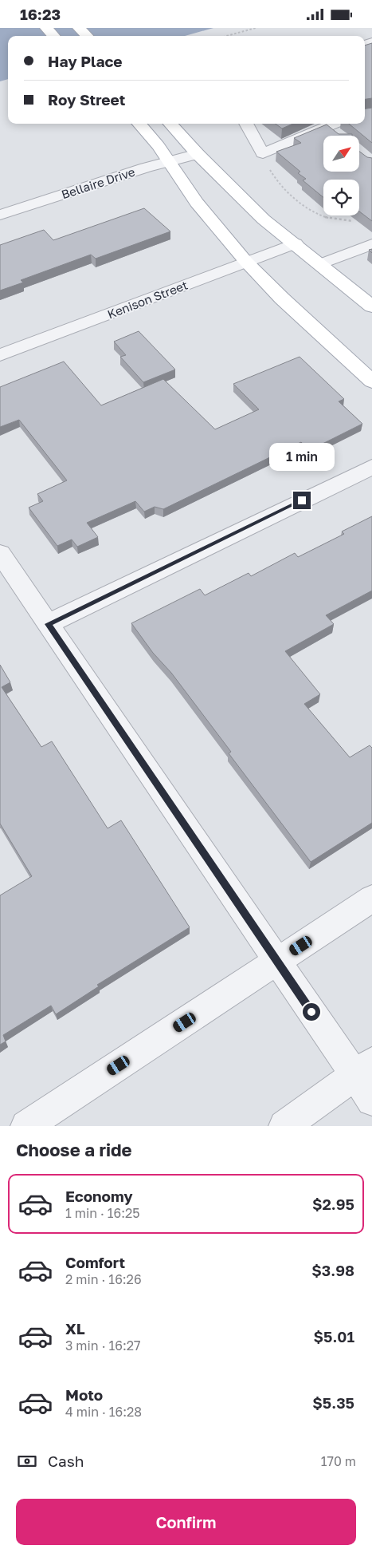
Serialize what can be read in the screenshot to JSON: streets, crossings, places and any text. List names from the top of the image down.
{
  "streets": {
    "street": ["Bellaire Drive", "Kenison Street"]
  },
  "north": "top right",
  "page": {
    "status": "16:23",
    "banner": ["Hay Place", "Roy Street"],
    "bubble": "1 min",
    "heading": "Choose a ride",
    "list": [
      {
        "name": "Economy",
        "note": "1 min · 16:25",
        "value": "$2.95"
      },
      {
        "name": "Comfort",
        "note": "2 min · 16:26",
        "value": "$3.98"
      },
      {
        "name": "XL",
        "note": "3 min · 16:27",
        "value": "$5.01"
      },
      {
        "name": "Moto",
        "note": "4 min · 16:28",
        "value": "$5.35"
      }
    ],
    "pay": ["Cash", "170 m"],
    "buttons": "Confirm"
  }
}
